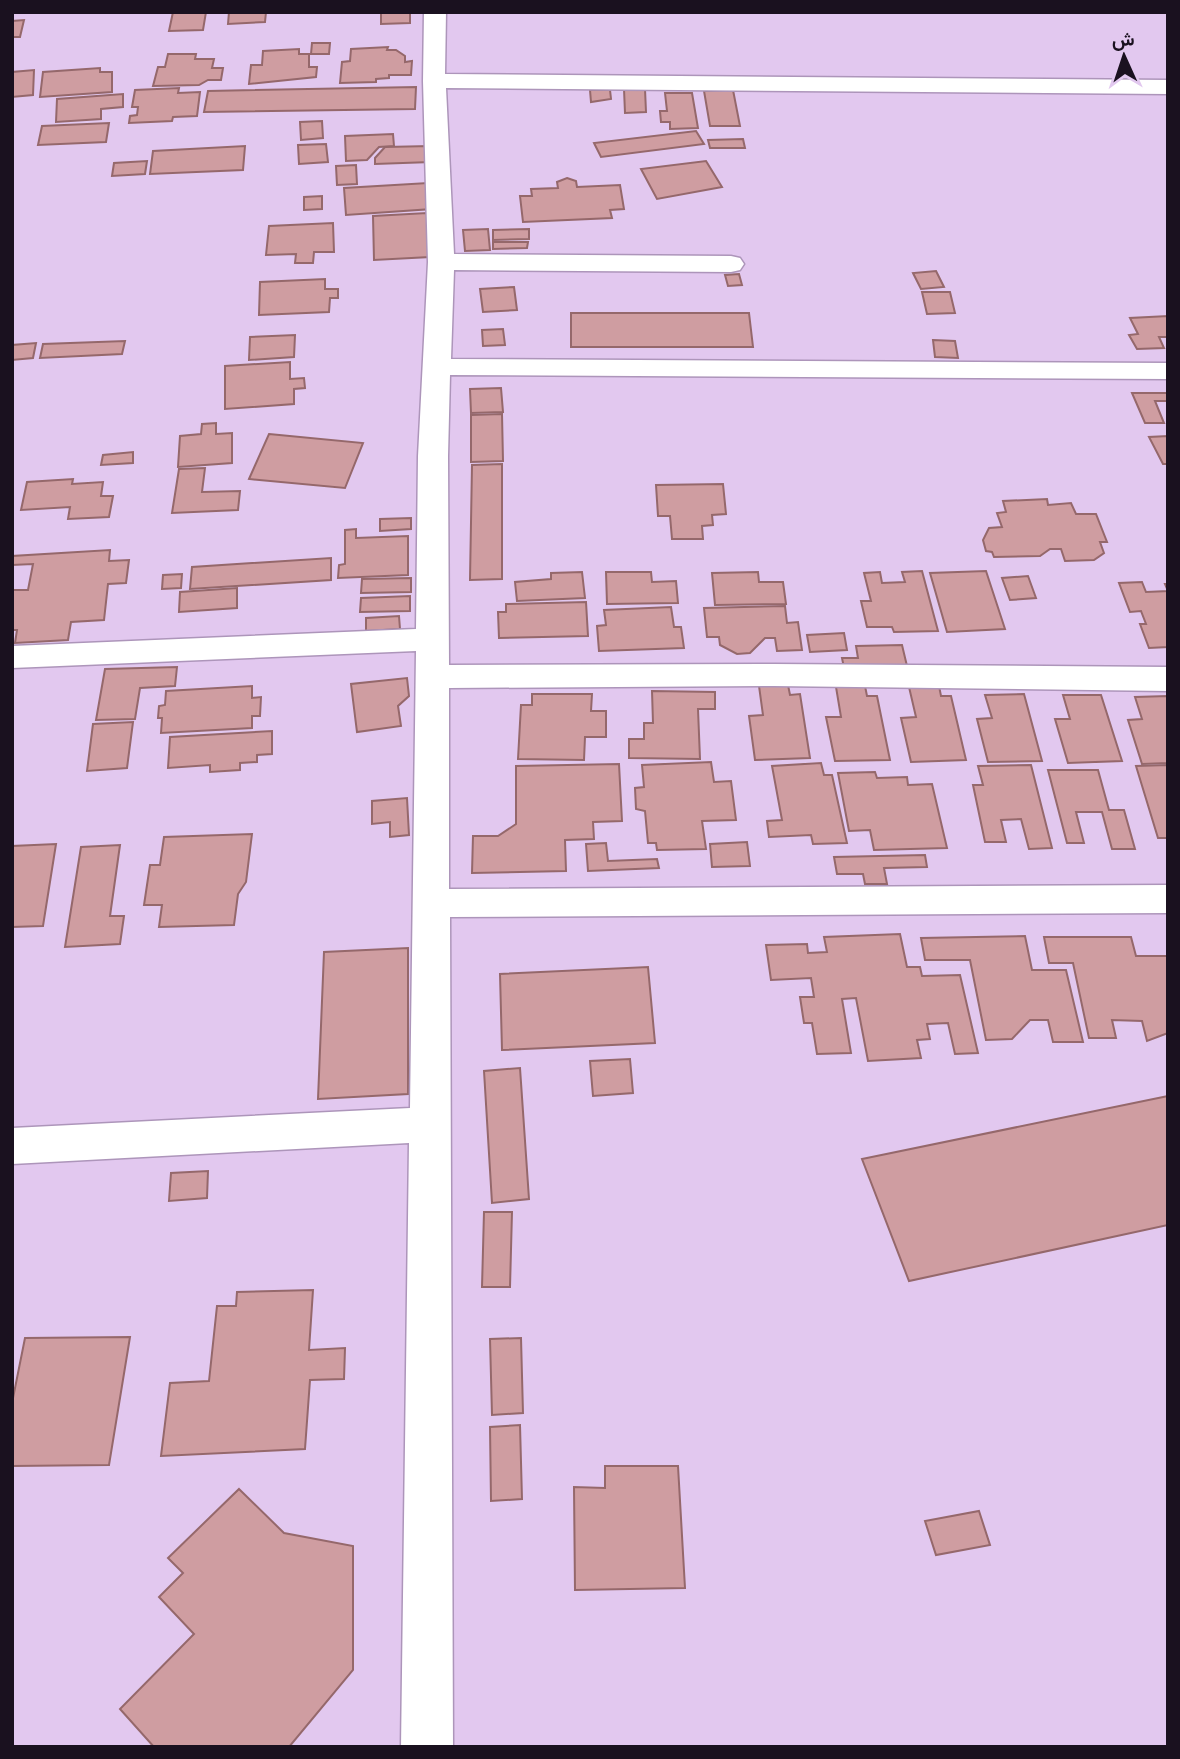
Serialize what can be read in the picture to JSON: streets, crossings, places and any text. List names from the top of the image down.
{
  "north": "top"
}
